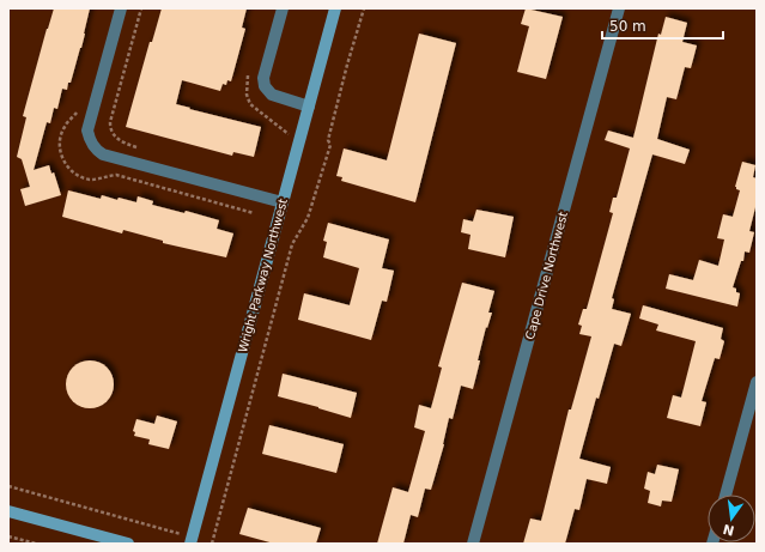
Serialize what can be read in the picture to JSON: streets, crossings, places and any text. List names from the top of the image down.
{
  "streets": {
    "street": ["Wright Parkway Northwest", "Cape Drive Northwest"]
  },
  "scale_bar": "50 m",
  "north": "bottom"
}
